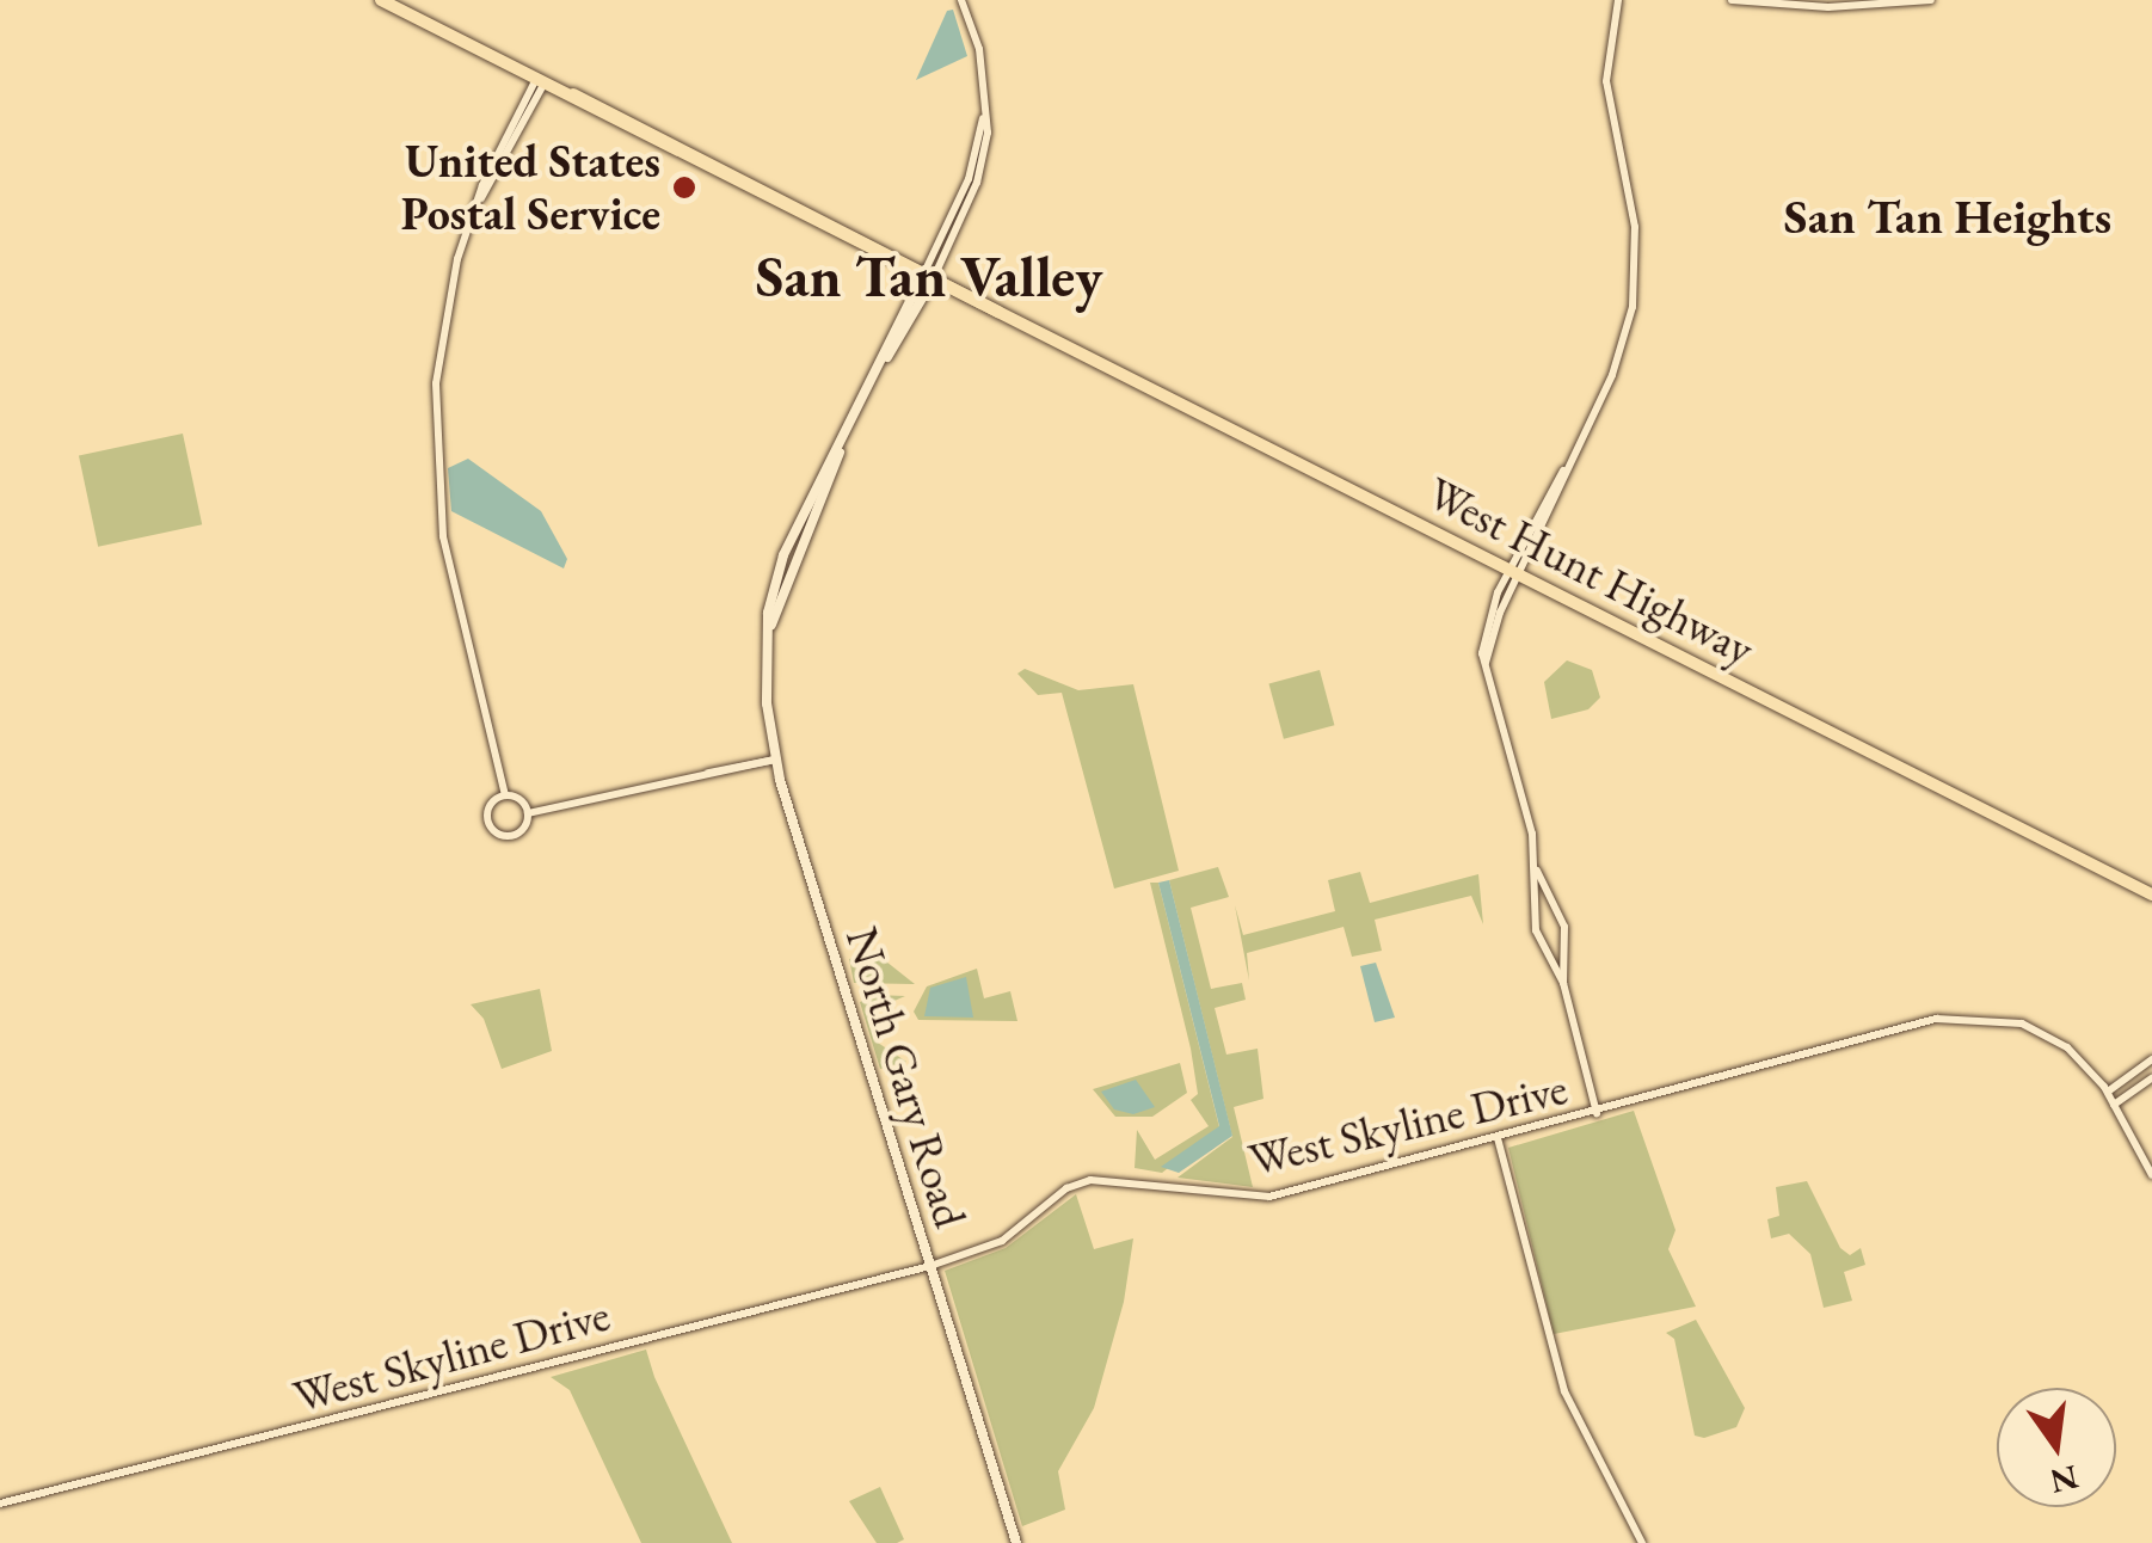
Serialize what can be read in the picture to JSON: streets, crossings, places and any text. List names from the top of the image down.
{
  "streets": {
    "main road": ["West Hunt Highway", "North Gary Road"],
    "street": ["West Skyline Drive"]
  },
  "crossings": [
    ["West Hunt Highway", "North Gary Road"],
    ["North Gary Road", "West Skyline Drive"]
  ],
  "districts": ["San Tan Heights", "San Tan Valley"],
  "places": ["United States Postal Service"],
  "north": "bottom"
}
